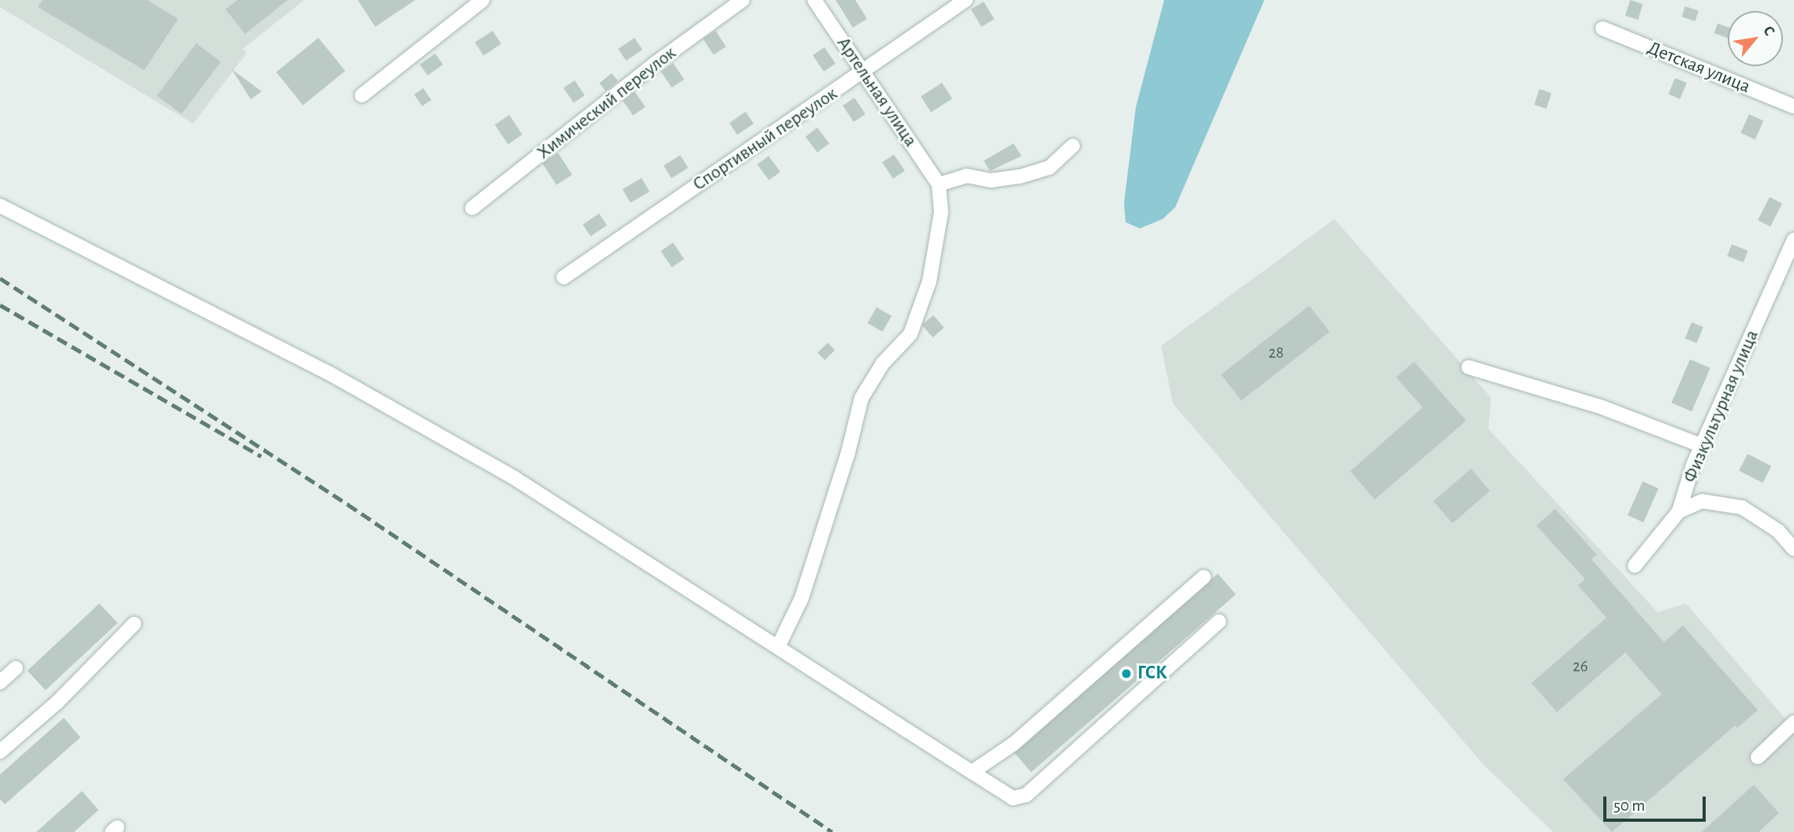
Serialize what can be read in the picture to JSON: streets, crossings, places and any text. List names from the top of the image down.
{
  "streets": {
    "street": [
      "Детская улица",
      "Артельная улица",
      "Химический переулок",
      "Спортивный переулок",
      "Физкультурная улица"
    ]
  },
  "crossings": [
    ["Артельная улица", "Спортивный переулок"]
  ],
  "places": ["ГСК"],
  "house_numbers": ["28", "26"],
  "scale_bar": "50 m",
  "north": "top right"
}
